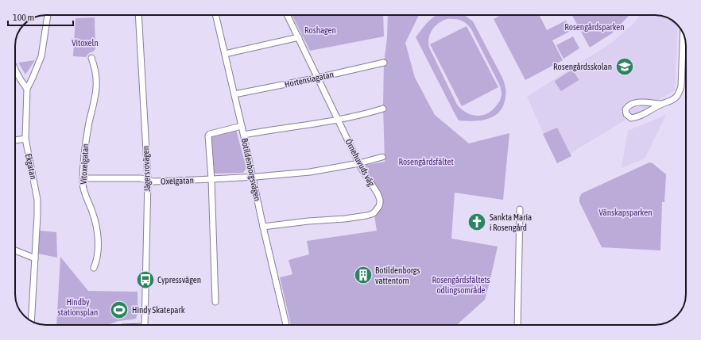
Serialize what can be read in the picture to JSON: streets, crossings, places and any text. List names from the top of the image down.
{
  "streets": {
    "street": [
      "Hortensiagatan",
      "Örnehuvuds väg",
      "Vitoxelgatan",
      "Ekgatan",
      "Jägersrovägen",
      "Botildenborgsvägen",
      "Oxelgatan"
    ]
  },
  "crossings": [
    ["Hortensiagatan", "Örnehuvuds väg"],
    ["Hortensiagatan", "Botildenborgsvägen"],
    ["Örnehuvuds väg", "Botildenborgsvägen"],
    ["Örnehuvuds väg", "Oxelgatan"],
    ["Vitoxelgatan", "Oxelgatan"],
    ["Jägersrovägen", "Oxelgatan"],
    ["Botildenborgsvägen", "Oxelgatan"]
  ],
  "parks": [
    "Rosengårdsparken",
    "Roshagen",
    "Vitoxeln",
    "Rosengårdsfältet",
    "Vänskapsparken",
    "Rosengårdsfältets odlingsområde",
    "Hindby stationsplan"
  ],
  "places": {
    "school or university": ["Rosengårdsskolan"],
    "church": ["Sankta Maria i Rosengård"],
    "building": ["Botildenborgs vattentorn"],
    "bus stop": ["Cypressvägen"],
    "sports": ["Hindy Skatepark"]
  },
  "scale_bar": "100 m"
}
